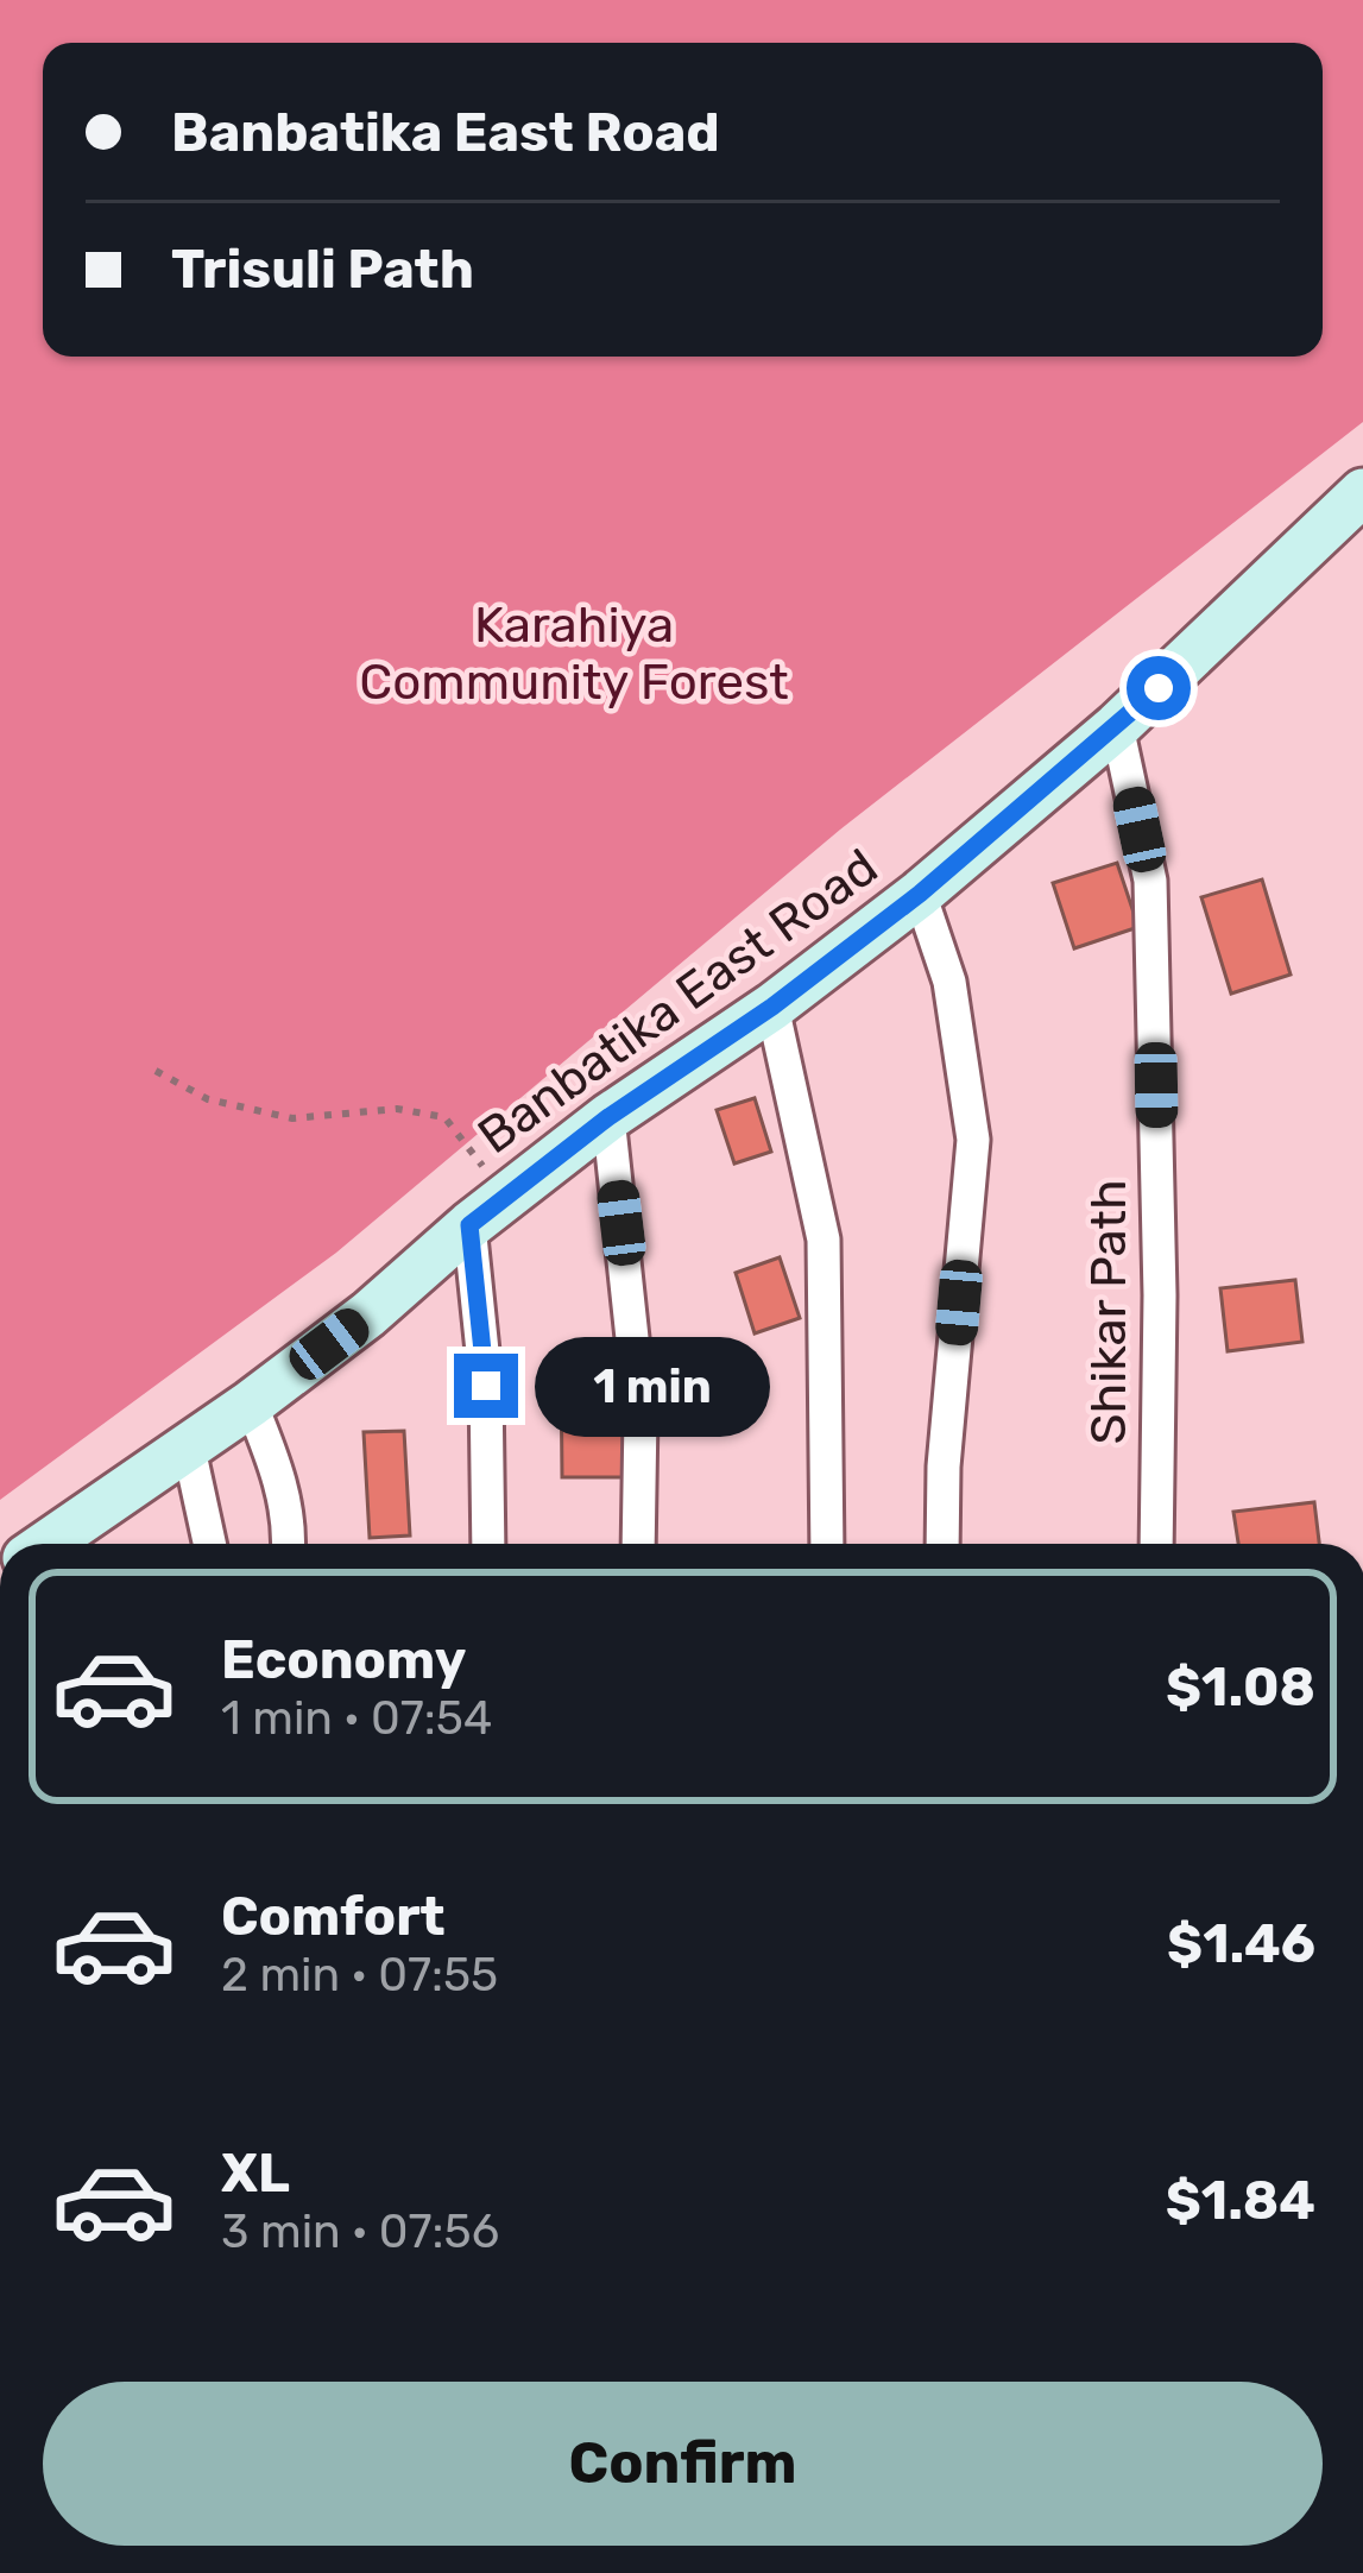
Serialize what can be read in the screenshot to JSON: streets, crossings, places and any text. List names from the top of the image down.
{
  "streets": {
    "street": ["Banbatika East Road", "Shikar Path"]
  },
  "crossings": [
    ["Banbatika East Road", "Shikar Path"]
  ],
  "parks": ["Karahiya Community Forest"],
  "page": {
    "banner": ["Banbatika East Road", "Trisuli Path"],
    "bubble": "1 min",
    "list": [
      {
        "name": "Economy",
        "note": "1 min · 07:54",
        "value": "$1.08"
      },
      {
        "name": "Comfort",
        "note": "2 min · 07:55",
        "value": "$1.46"
      },
      {
        "name": "XL",
        "note": "3 min · 07:56",
        "value": "$1.84"
      }
    ],
    "buttons": "Confirm"
  }
}
